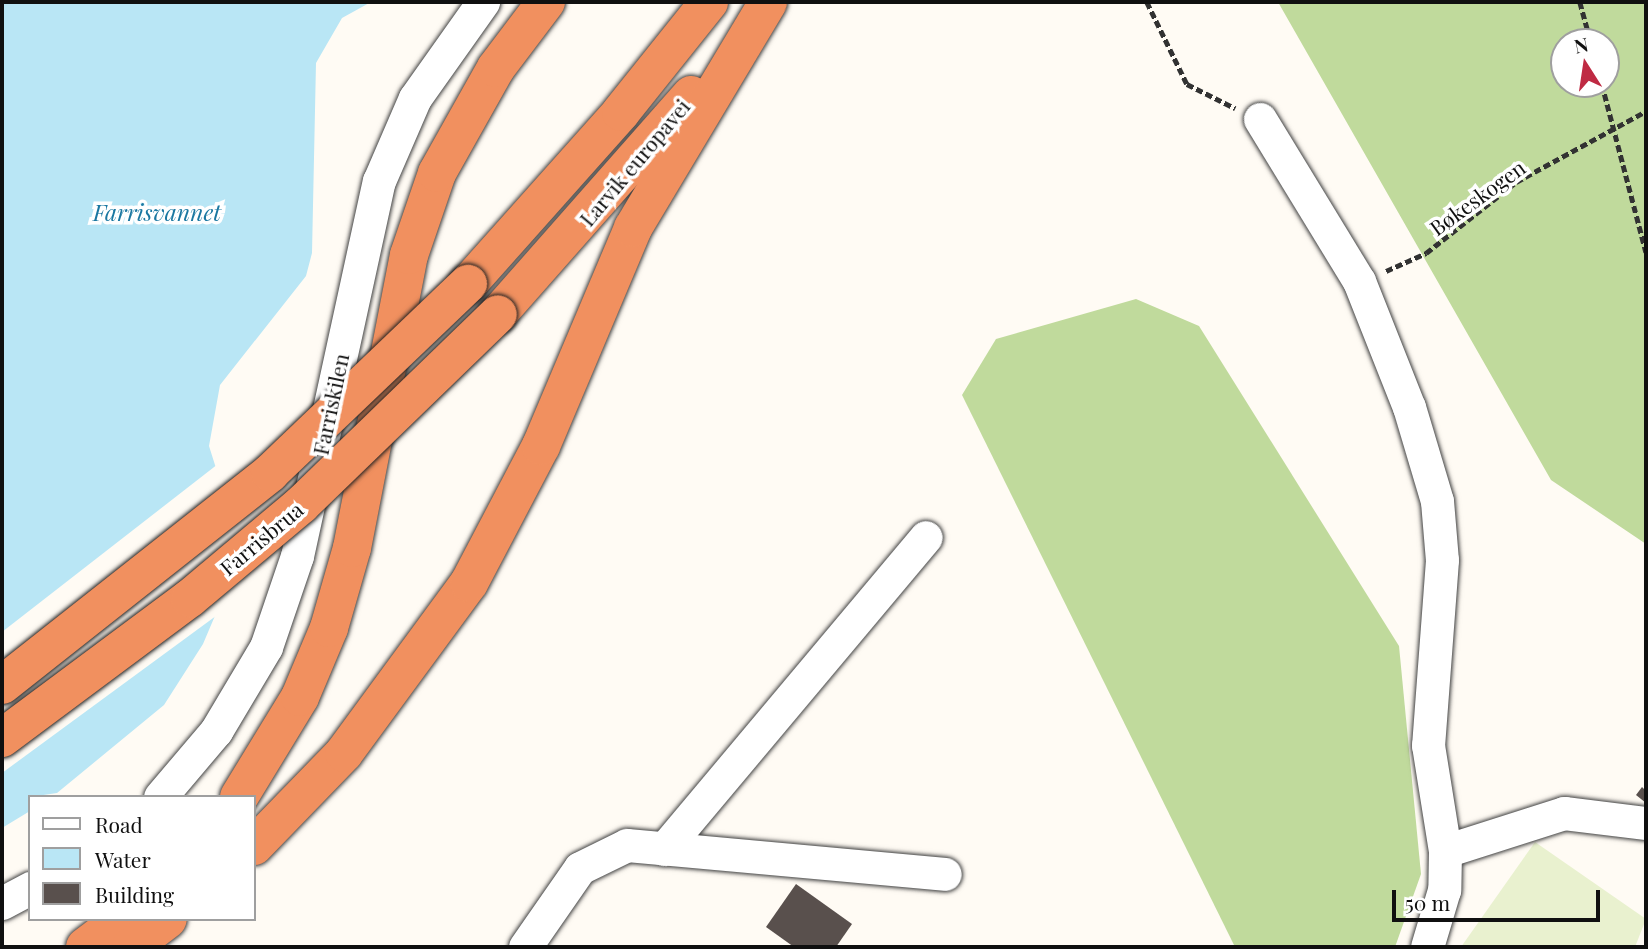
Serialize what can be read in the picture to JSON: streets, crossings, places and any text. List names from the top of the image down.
{
  "streets": {
    "highway": ["Larvik europavei", "Farrisbrua"],
    "street": ["Farriskilen"],
    "path": ["Bøkeskogen"]
  },
  "crossings": [
    ["Larvik europavei", "Farrisbrua"]
  ],
  "water": ["Farrisvannet"],
  "legend": ["Road", "Water", "Building"],
  "scale_bar": "50 m",
  "north": "top"
}
